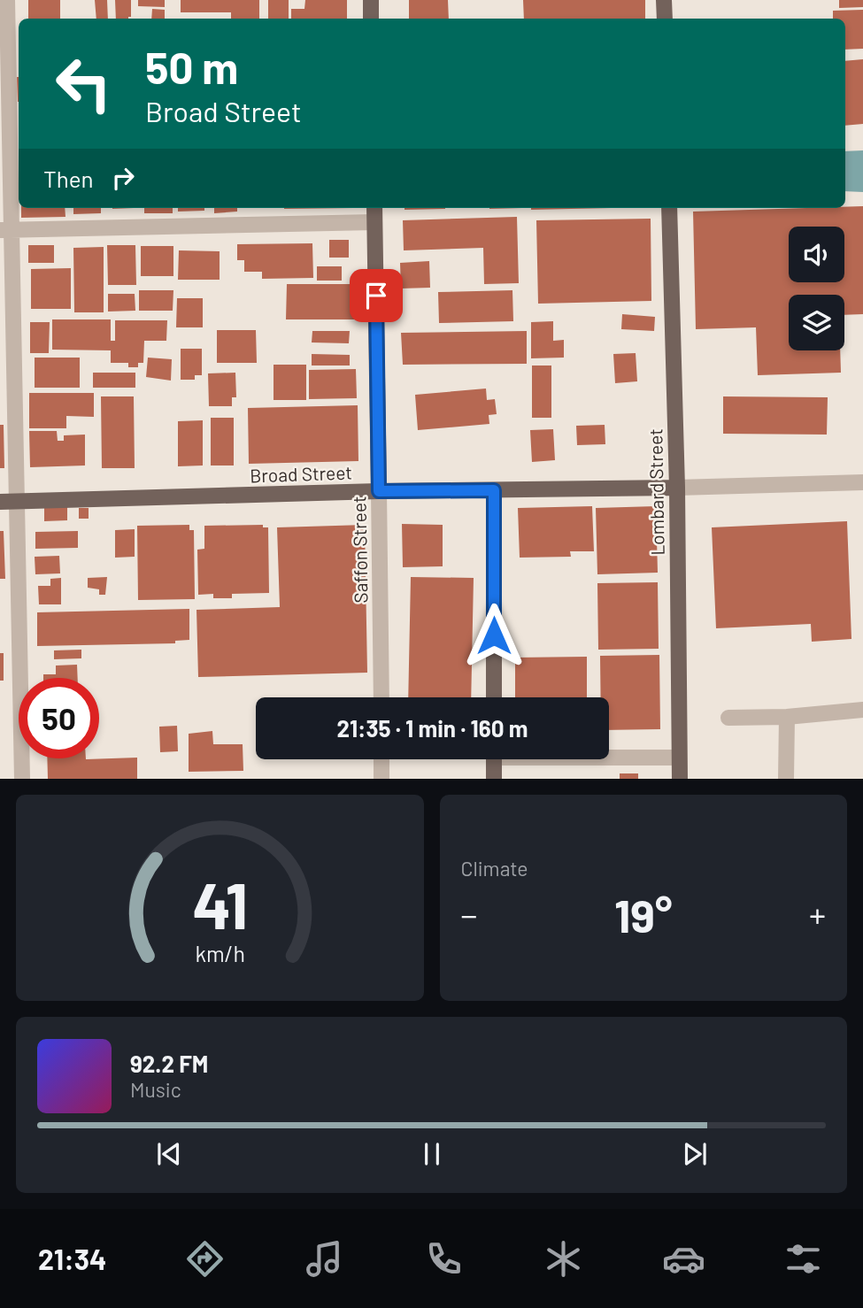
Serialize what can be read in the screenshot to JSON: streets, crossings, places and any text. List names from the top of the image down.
{
  "streets": {
    "main road": ["Broad Street", "Lombard Street", "Saffon Street"]
  },
  "crossings": [
    ["Broad Street", "Lombard Street"],
    ["Broad Street", "Saffon Street"]
  ],
  "page": {
    "turn": ["50 m", "Broad Street"],
    "then": "Then",
    "limit": "50",
    "trip": "21:35 · 1 min · 160 m",
    "tile": "Climate",
    "heat": ["−", "19°", "+"],
    "song": ["92.2 FM", "Music"],
    "tabs": "21:34",
    "gauge": ["41", "km/h"]
  }
}
